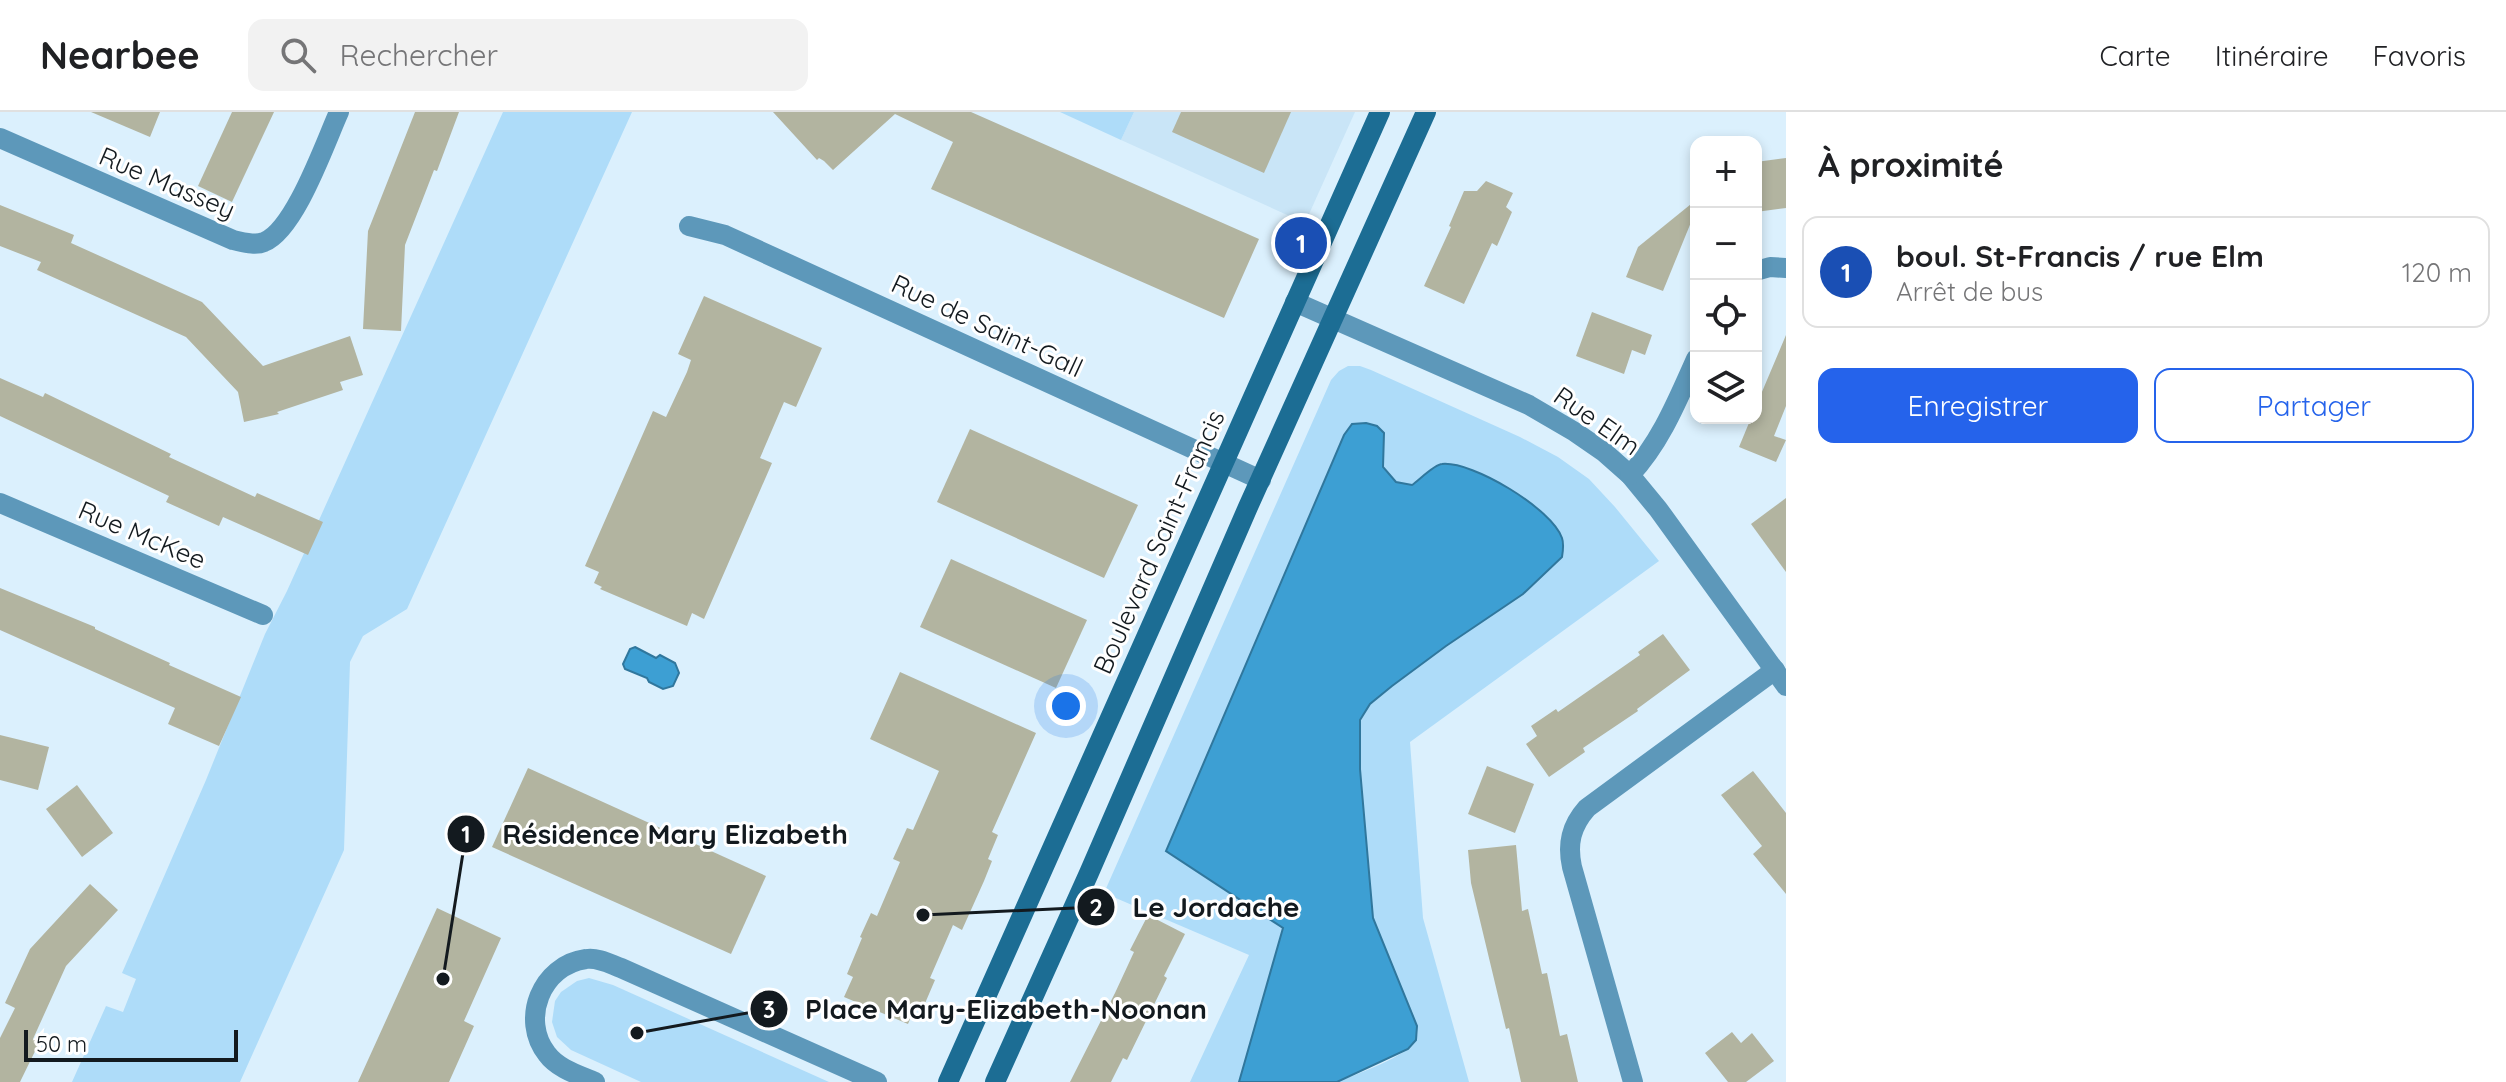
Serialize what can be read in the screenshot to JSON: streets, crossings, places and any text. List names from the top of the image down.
{
  "streets": {
    "street": [
      "Rue Massey",
      "Rue de Saint-Gall",
      "Rue Elm",
      "Rue McKee",
      "Boulevard Saint-Francis"
    ]
  },
  "crossings": [
    ["Rue de Saint-Gall", "Boulevard Saint-Francis"],
    ["Rue Elm", "Boulevard Saint-Francis"]
  ],
  "places": ["Le Jordache", "Résidence Mary Elizabeth", "Place Mary-Elizabeth-Noonan"],
  "scale_bar": "50 m",
  "page": {
    "header": "Nearbee",
    "search": "Rechercher",
    "nav": ["Carte", "Itinéraire", "Favoris"],
    "heading": "À proximité",
    "map_buttons": ["+", "−"],
    "pins": "1",
    "list": [
      {
        "mark": "1",
        "name": "boul. St-Francis / rue Elm",
        "note": "Arrêt de bus",
        "value": "120 m"
      }
    ],
    "buttons": ["Enregistrer", "Partager"],
    "scale": "50 m"
  }
}
